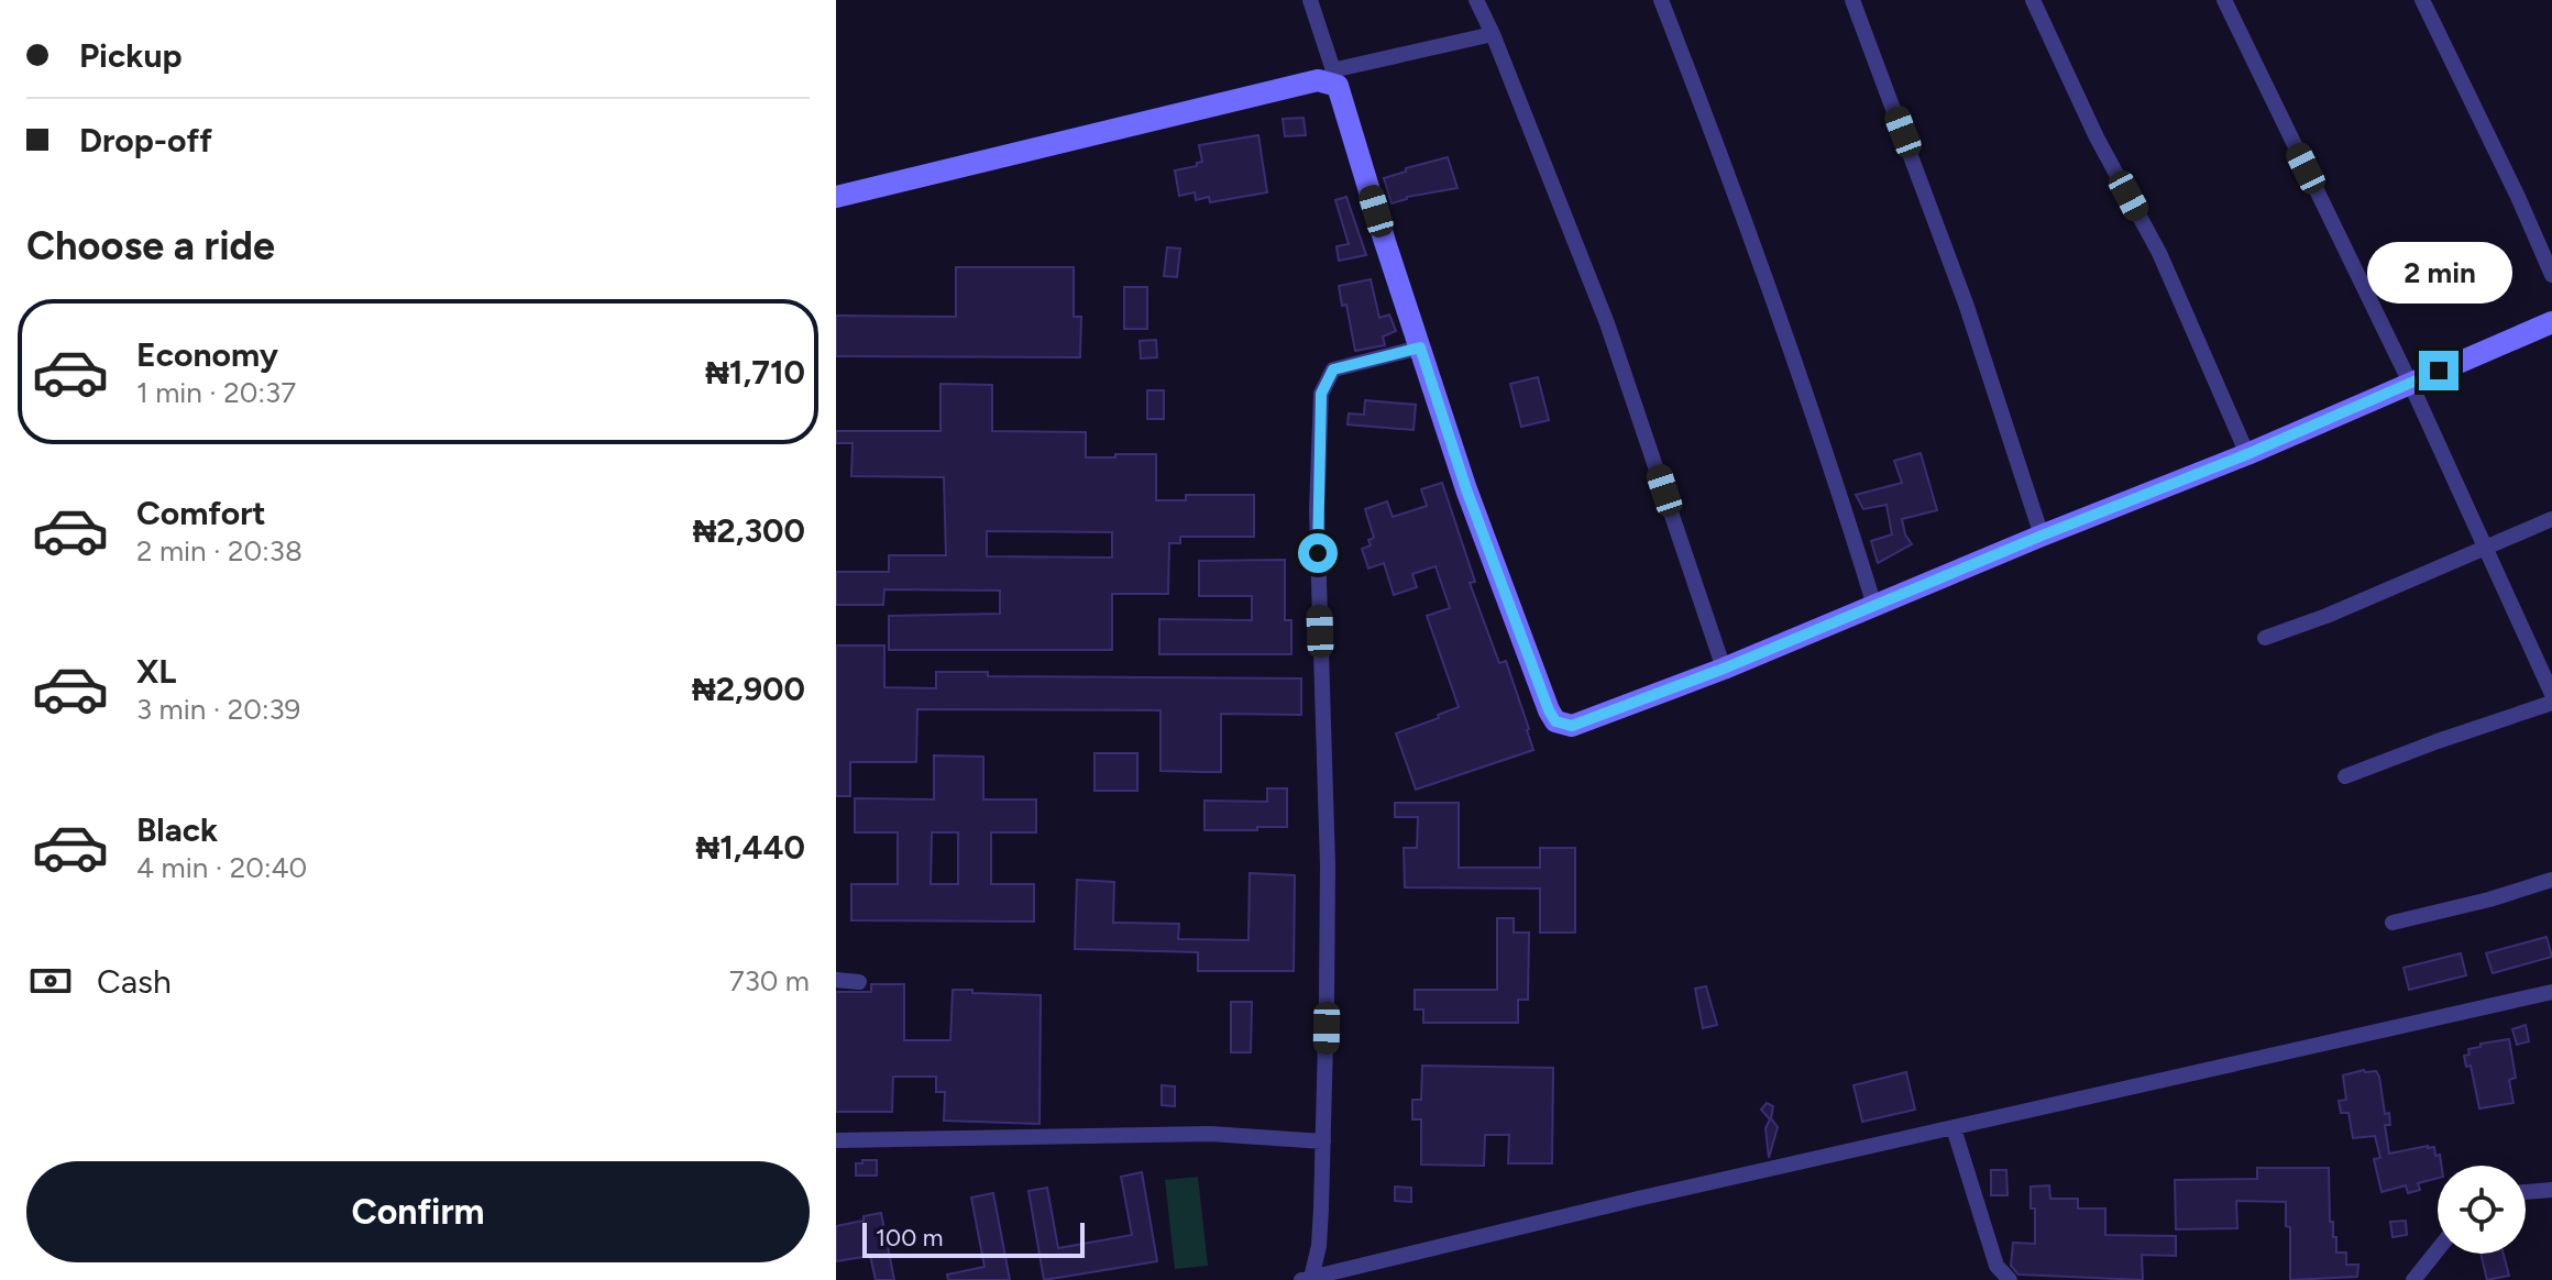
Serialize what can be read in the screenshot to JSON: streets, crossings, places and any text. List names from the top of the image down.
{
  "scale_bar": "100 m",
  "page": {
    "banner": ["Pickup", "Drop-off"],
    "heading": "Choose a ride",
    "bubble": "2 min",
    "list": [
      {
        "name": "Economy",
        "note": "1 min · 20:37",
        "value": "₦1,710"
      },
      {
        "name": "Comfort",
        "note": "2 min · 20:38",
        "value": "₦2,300"
      },
      {
        "name": "XL",
        "note": "3 min · 20:39",
        "value": "₦2,900"
      },
      {
        "name": "Black",
        "note": "4 min · 20:40",
        "value": "₦1,440"
      }
    ],
    "pay": ["Cash", "730 m"],
    "buttons": "Confirm",
    "scale": "100 m"
  }
}
